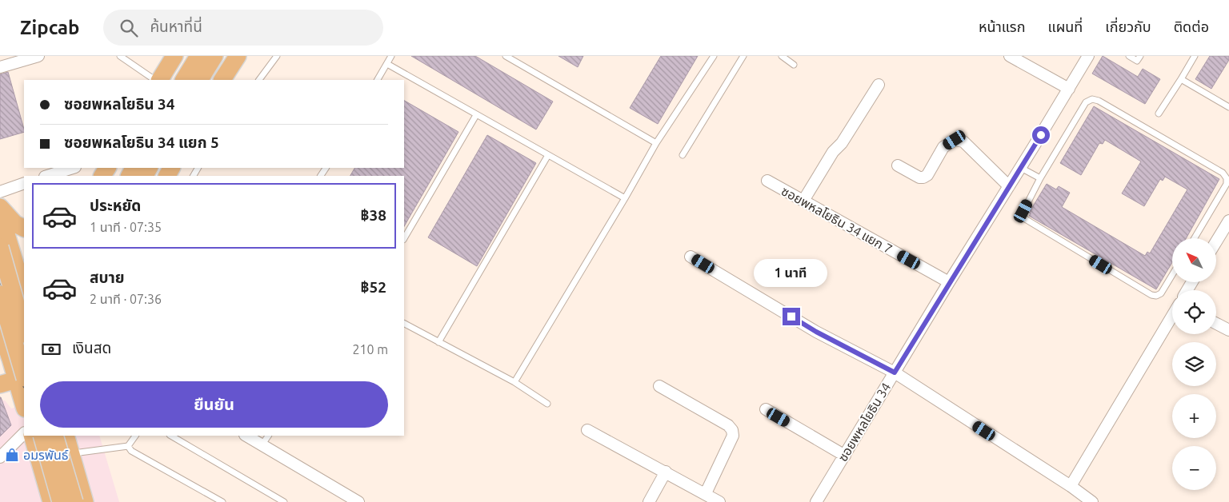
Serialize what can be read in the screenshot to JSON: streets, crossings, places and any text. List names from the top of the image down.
{
  "streets": {
    "street": ["ซอยพหลโยธิน 34 แยก 7", "ซอยพหลโยธิน 34"]
  },
  "crossings": [
    ["ซอยพหลโยธิน 34 แยก 7", "ซอยพหลโยธิน 34"]
  ],
  "places": {
    "shop": ["อมรพันธ์"]
  },
  "north": "top left",
  "page": {
    "header": "Zipcab",
    "search": "ค้นหาที่นี่",
    "nav": [
      "หน้าแรก",
      "แผนที่",
      "เกี่ยวกับ",
      "ติดต่อ"
    ],
    "banner": ["ซอยพหลโยธิน 34", "ซอยพหลโยธิน 34 แยก 5"],
    "list": [
      {
        "name": "ประหยัด",
        "note": "1 นาที · 07:35",
        "value": "฿38"
      },
      {
        "name": "สบาย",
        "note": "2 นาที · 07:36",
        "value": "฿52"
      }
    ],
    "map_buttons": ["+", "−"],
    "bubble": "1 นาที",
    "pay": ["เงินสด", "210 m"],
    "buttons": "ยืนยัน"
  }
}
